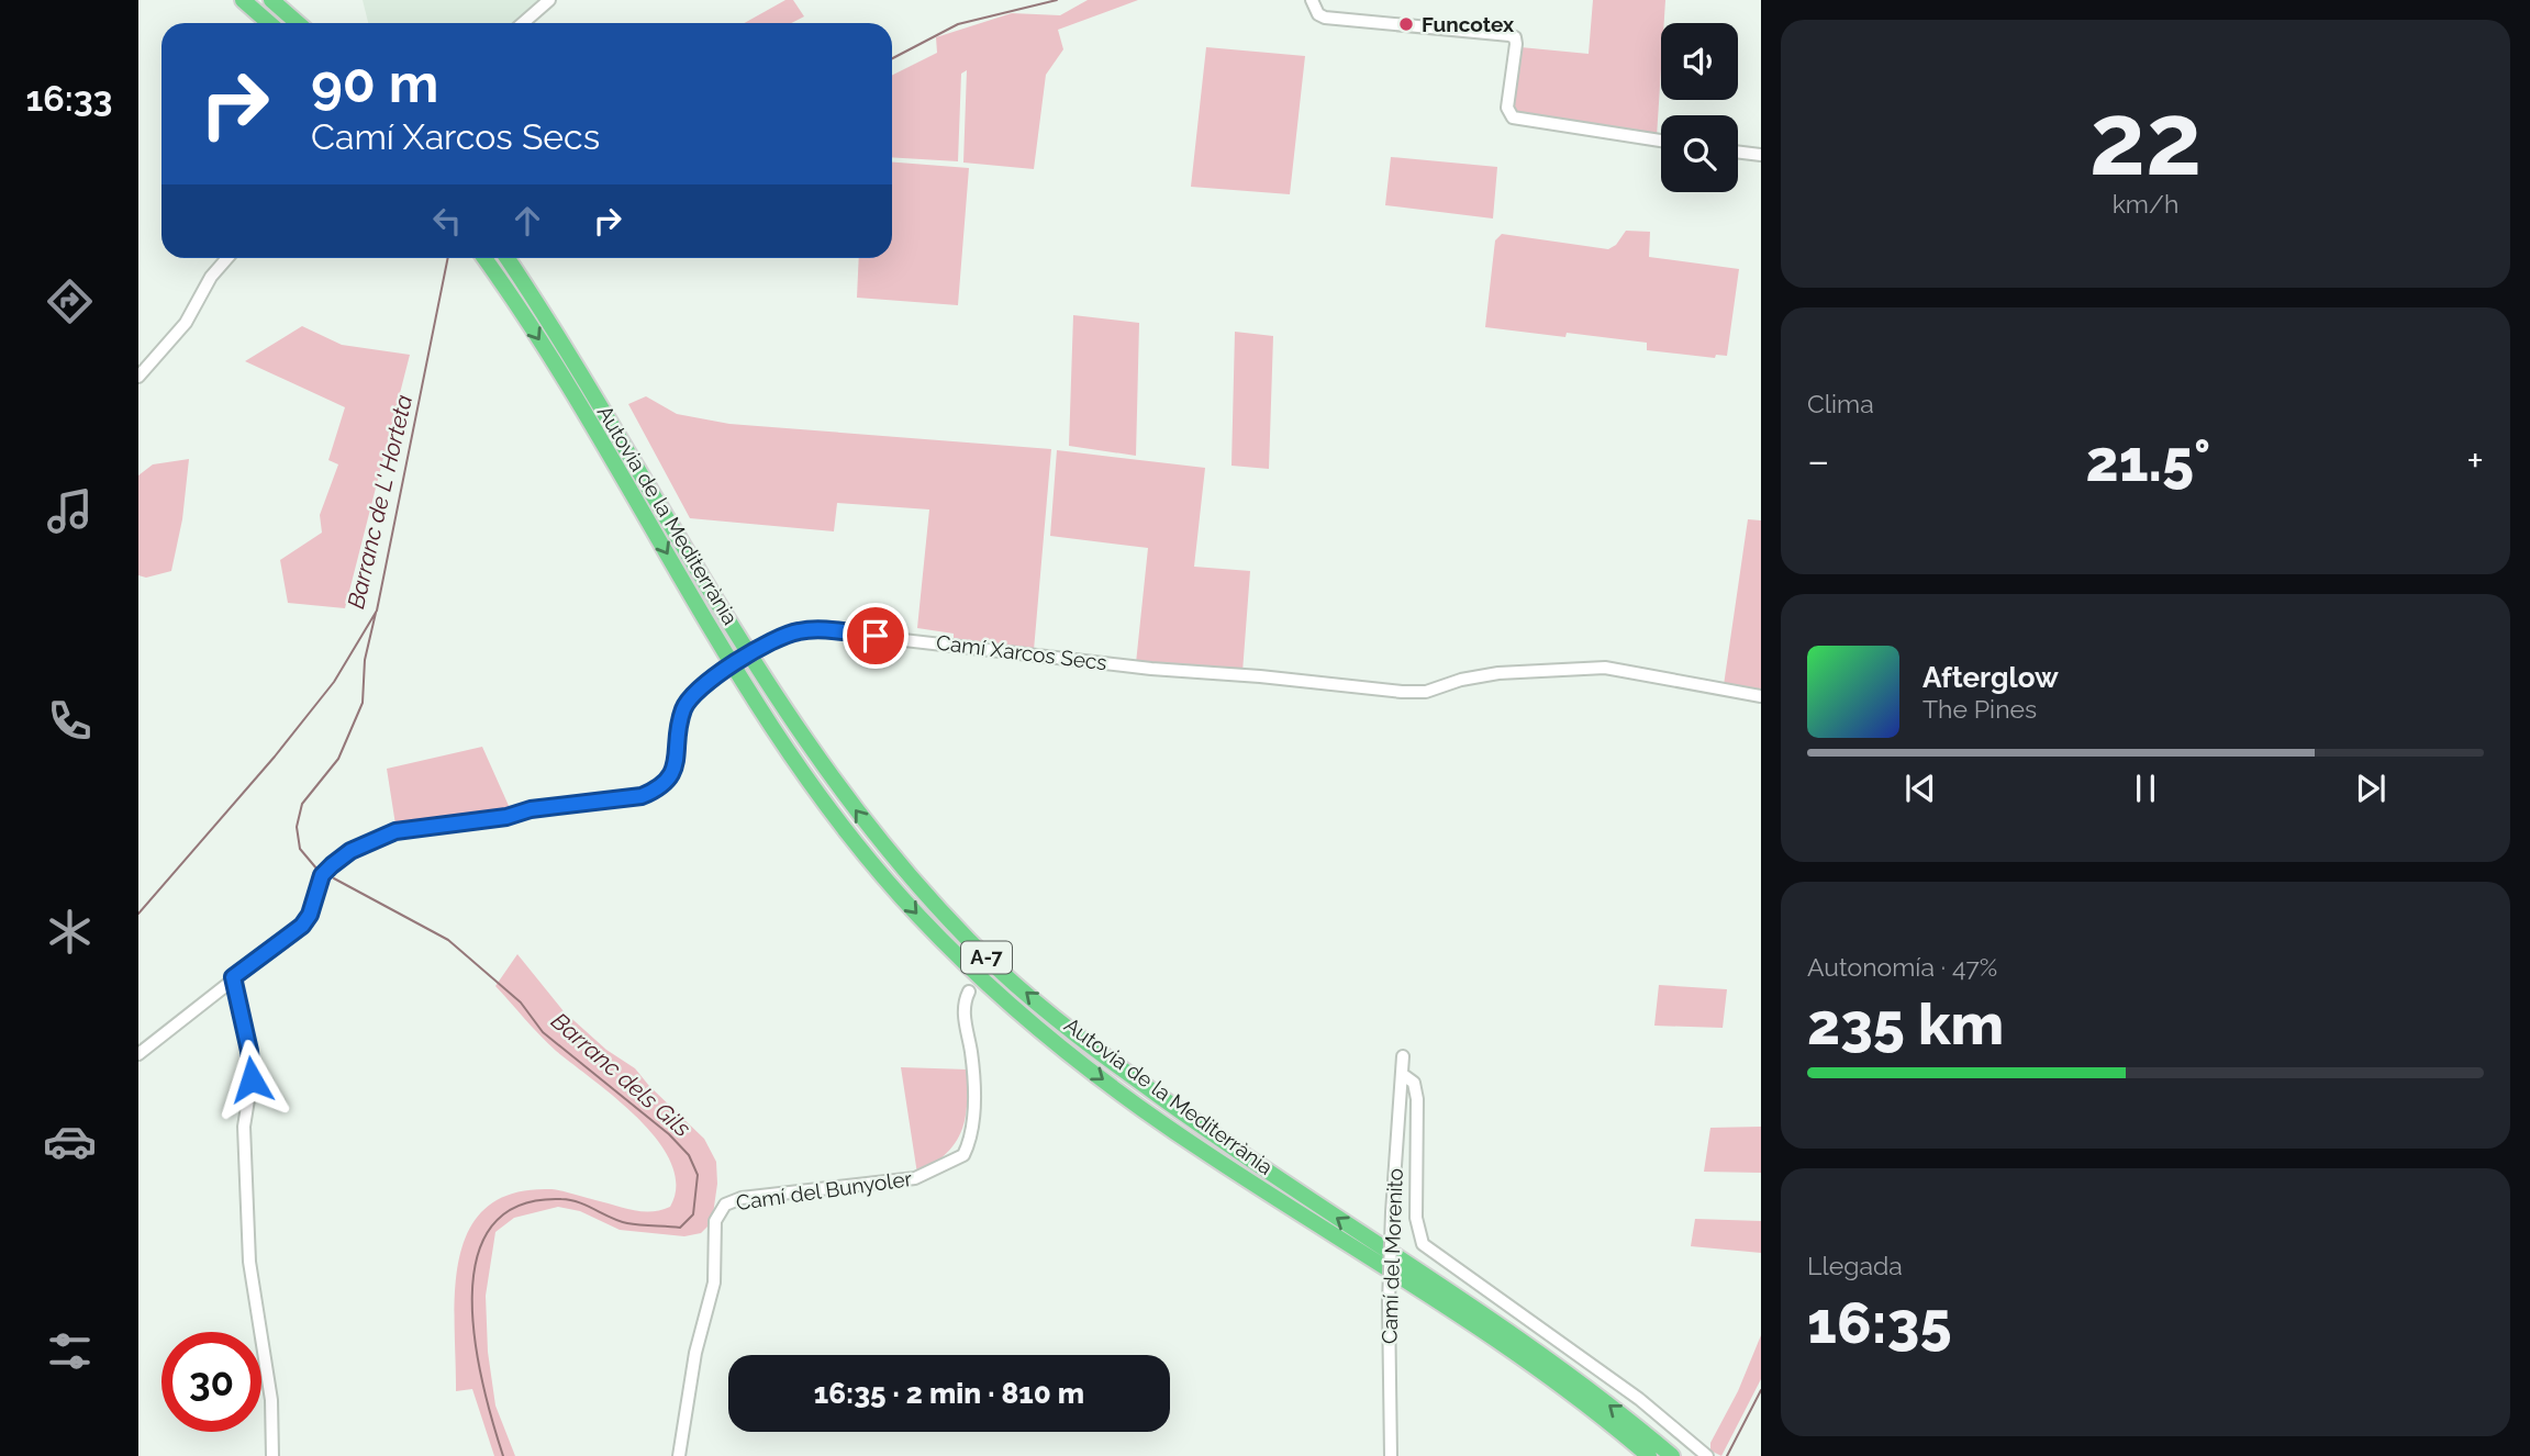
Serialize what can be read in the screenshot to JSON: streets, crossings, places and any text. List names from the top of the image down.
{
  "streets": {
    "highway": ["Autovia de la Mediterrània", "A-7"],
    "street": ["Camí Xarcos Secs", "Camí del Bunyoler", "Camí del Morenito"]
  },
  "water": ["Barranc de L' Horteta", "Barranc dels Gils"],
  "places": ["Funcotex"],
  "page": {
    "tabs": "16:33",
    "tile": [
      ["22", "km/h"],
      "Clima",
      ["Autonomía · 47%", "235 km"],
      ["Llegada", "16:35"]
    ],
    "turn": ["90 m", "Camí Xarcos Secs"],
    "heat": ["−", "21.5°", "+"],
    "song": ["Afterglow", "The Pines"],
    "limit": "30",
    "trip": "16:35 · 2 min · 810 m"
  }
}
